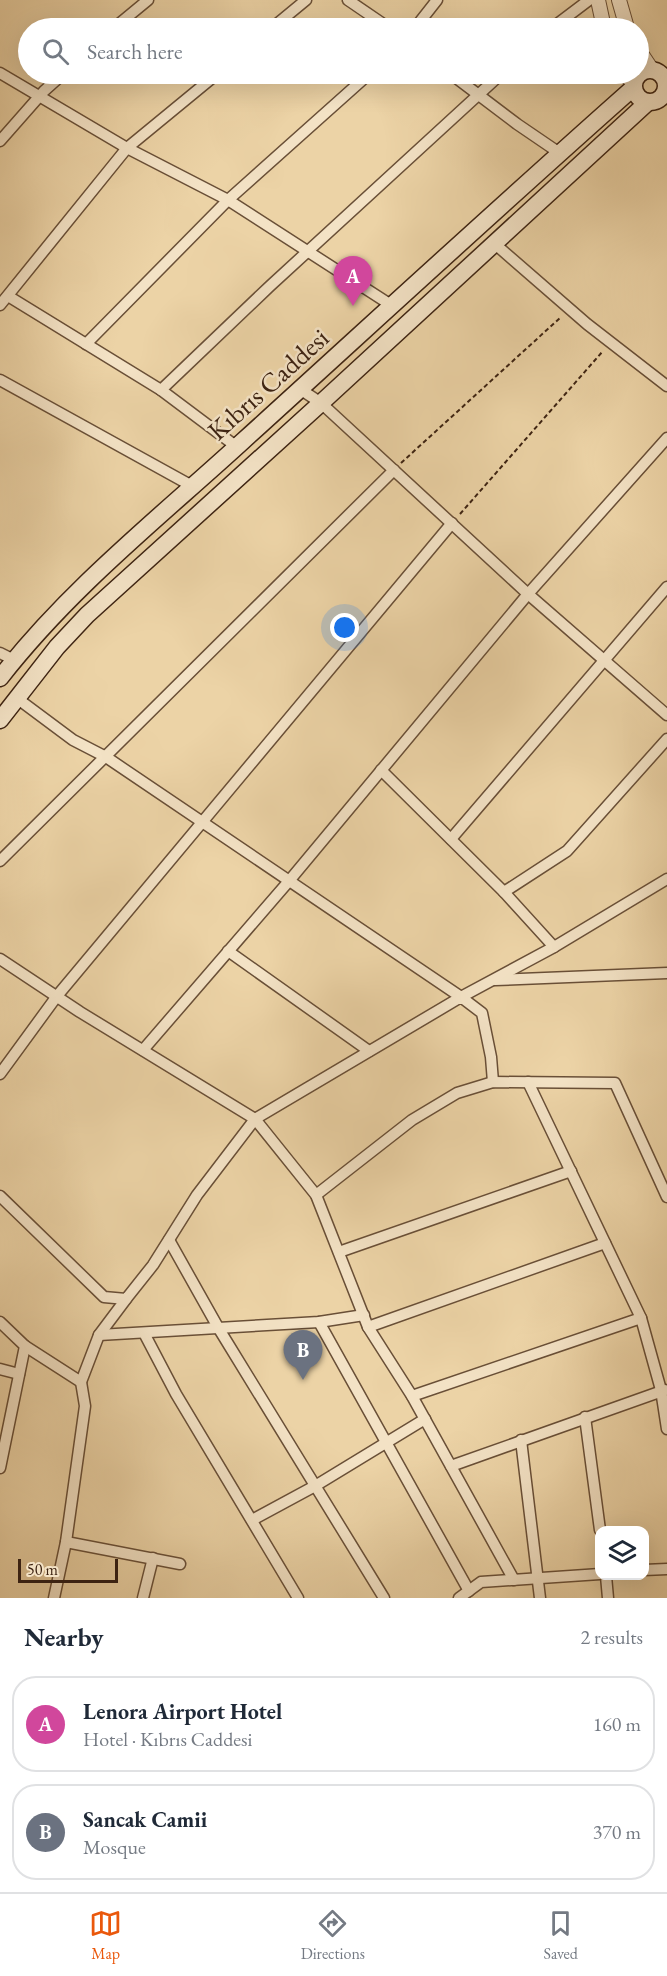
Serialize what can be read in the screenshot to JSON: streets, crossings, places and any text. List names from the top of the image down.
{
  "streets": {
    "main road": ["Kıbrıs Caddesi"]
  },
  "scale_bar": "50 m",
  "page": {
    "search": "Search here",
    "pins": ["A", "B"],
    "scale": "50 m",
    "heading": ["Nearby", "2 results"],
    "list": [
      {
        "mark": "A",
        "name": "Lenora Airport Hotel",
        "note": "Hotel · Kıbrıs Caddesi",
        "value": "160 m"
      },
      {
        "mark": "B",
        "name": "Sancak Camii",
        "note": "Mosque",
        "value": "370 m"
      }
    ],
    "nav": ["Map", "Directions", "Saved"]
  }
}
